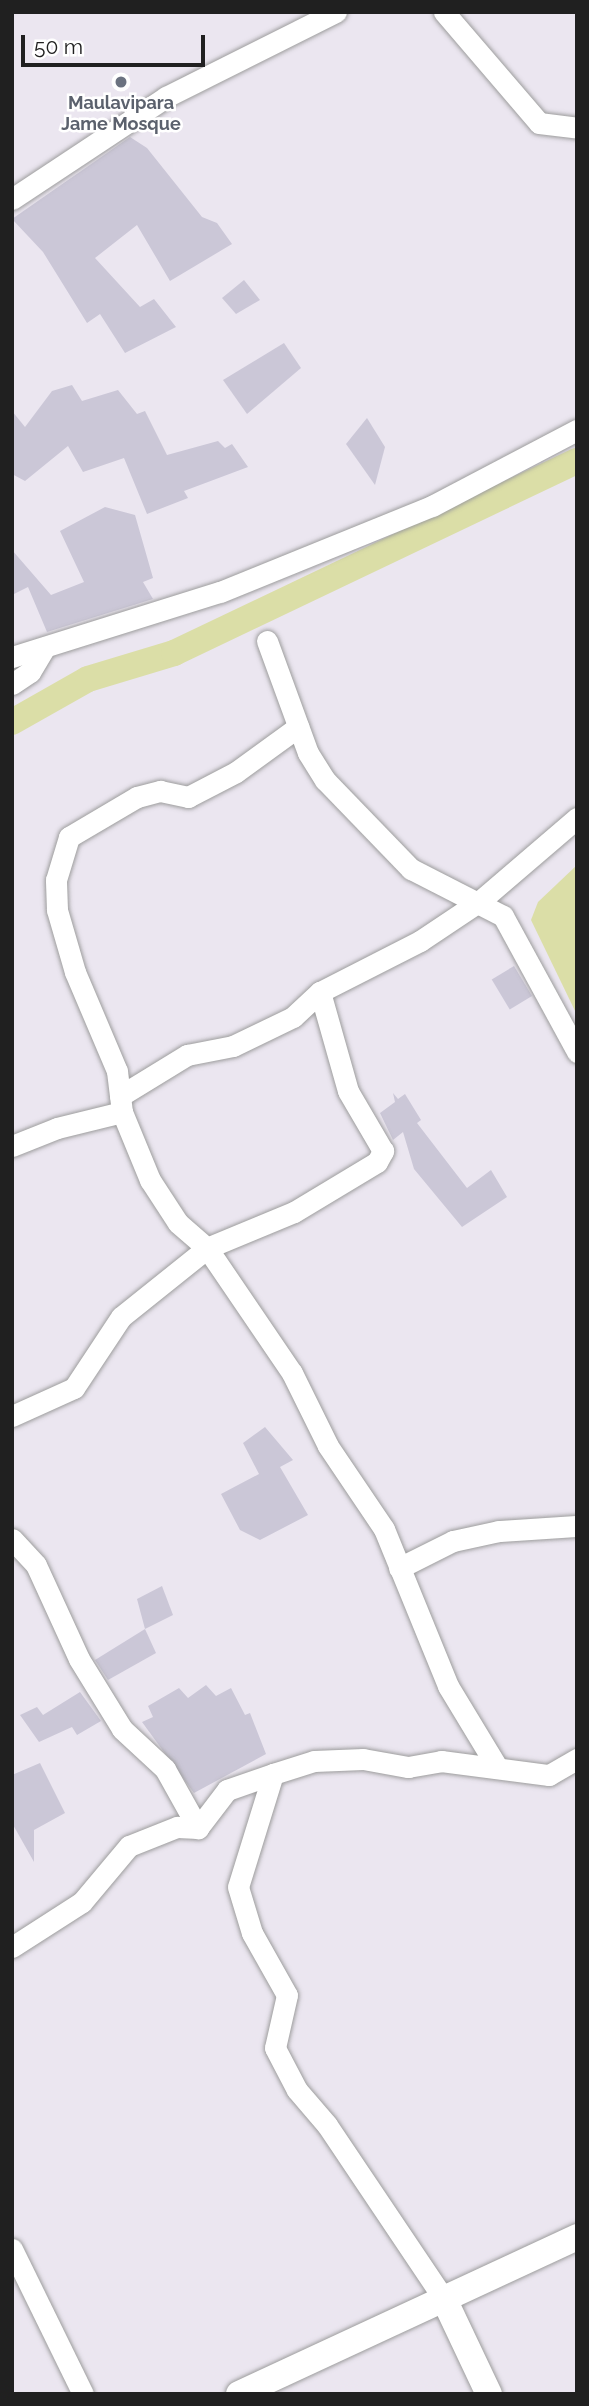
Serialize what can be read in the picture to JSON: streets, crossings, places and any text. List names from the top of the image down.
{
  "places": ["Maulavipara Jame Mosque"],
  "scale_bar": "50 m"
}
